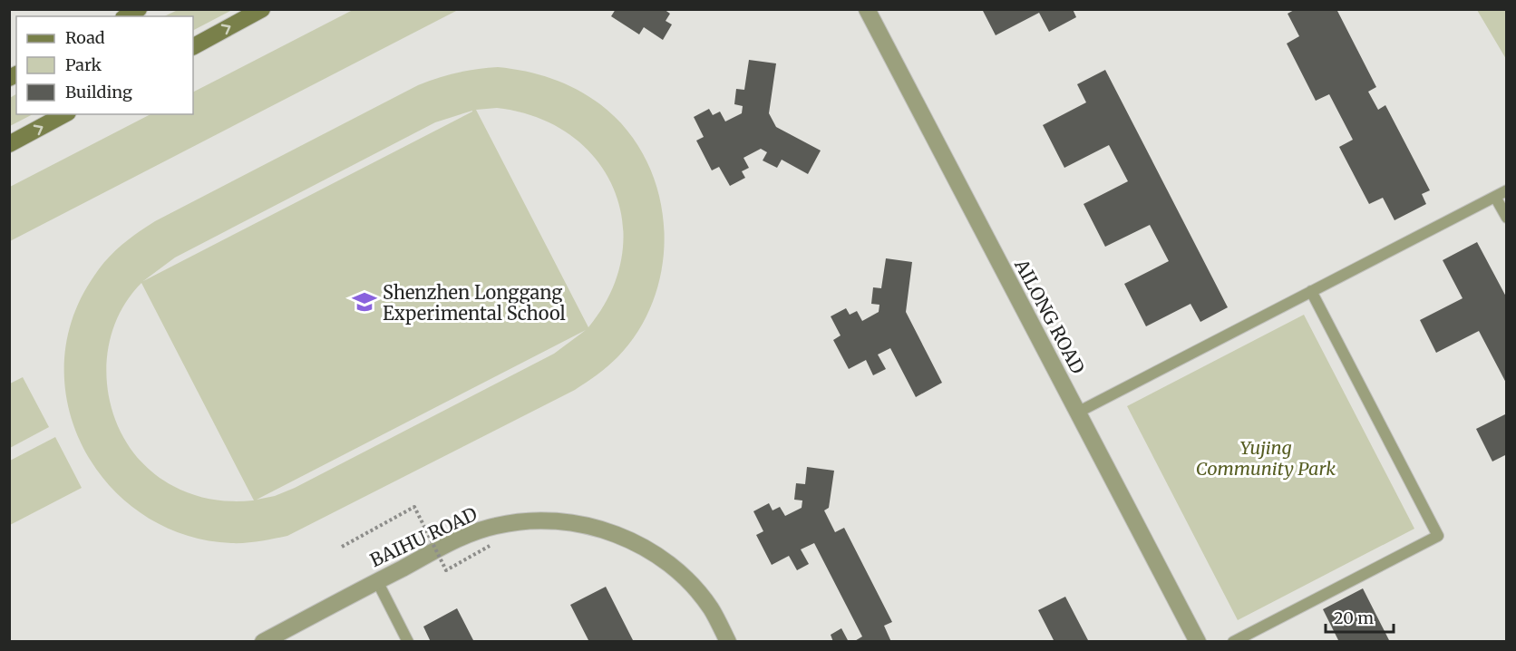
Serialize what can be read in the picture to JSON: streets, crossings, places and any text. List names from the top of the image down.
{
  "streets": {
    "street": ["AILONG ROAD", "BAIHU ROAD"]
  },
  "parks": ["Yujing Community Park"],
  "places": {
    "school or university": ["Shenzhen Longgang Experimental School"]
  },
  "legend": ["Road", "Park", "Building"],
  "scale_bar": "20 m"
}
